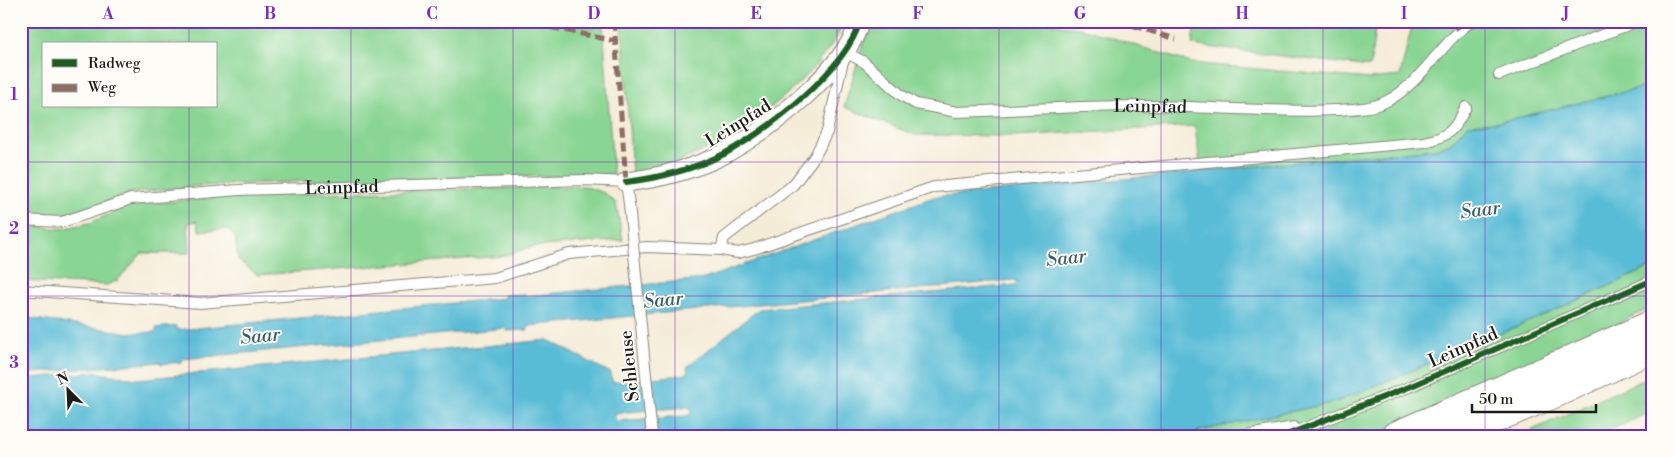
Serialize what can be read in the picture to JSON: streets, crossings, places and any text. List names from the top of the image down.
{
  "streets": {
    "street": ["Leinpfad"],
    "lane": ["Schleuse"]
  },
  "crossings": [
    ["Leinpfad", "Schleuse"]
  ],
  "water": ["Saar"],
  "legend": ["Radweg", "Weg"],
  "scale_bar": "50 m",
  "north": "top left",
  "grid": {
    "columns": [
      "A",
      "B",
      "C",
      "D",
      "E",
      "F",
      "G",
      "H",
      "I",
      "J"
    ],
    "rows": ["1", "2", "3"]
  }
}
